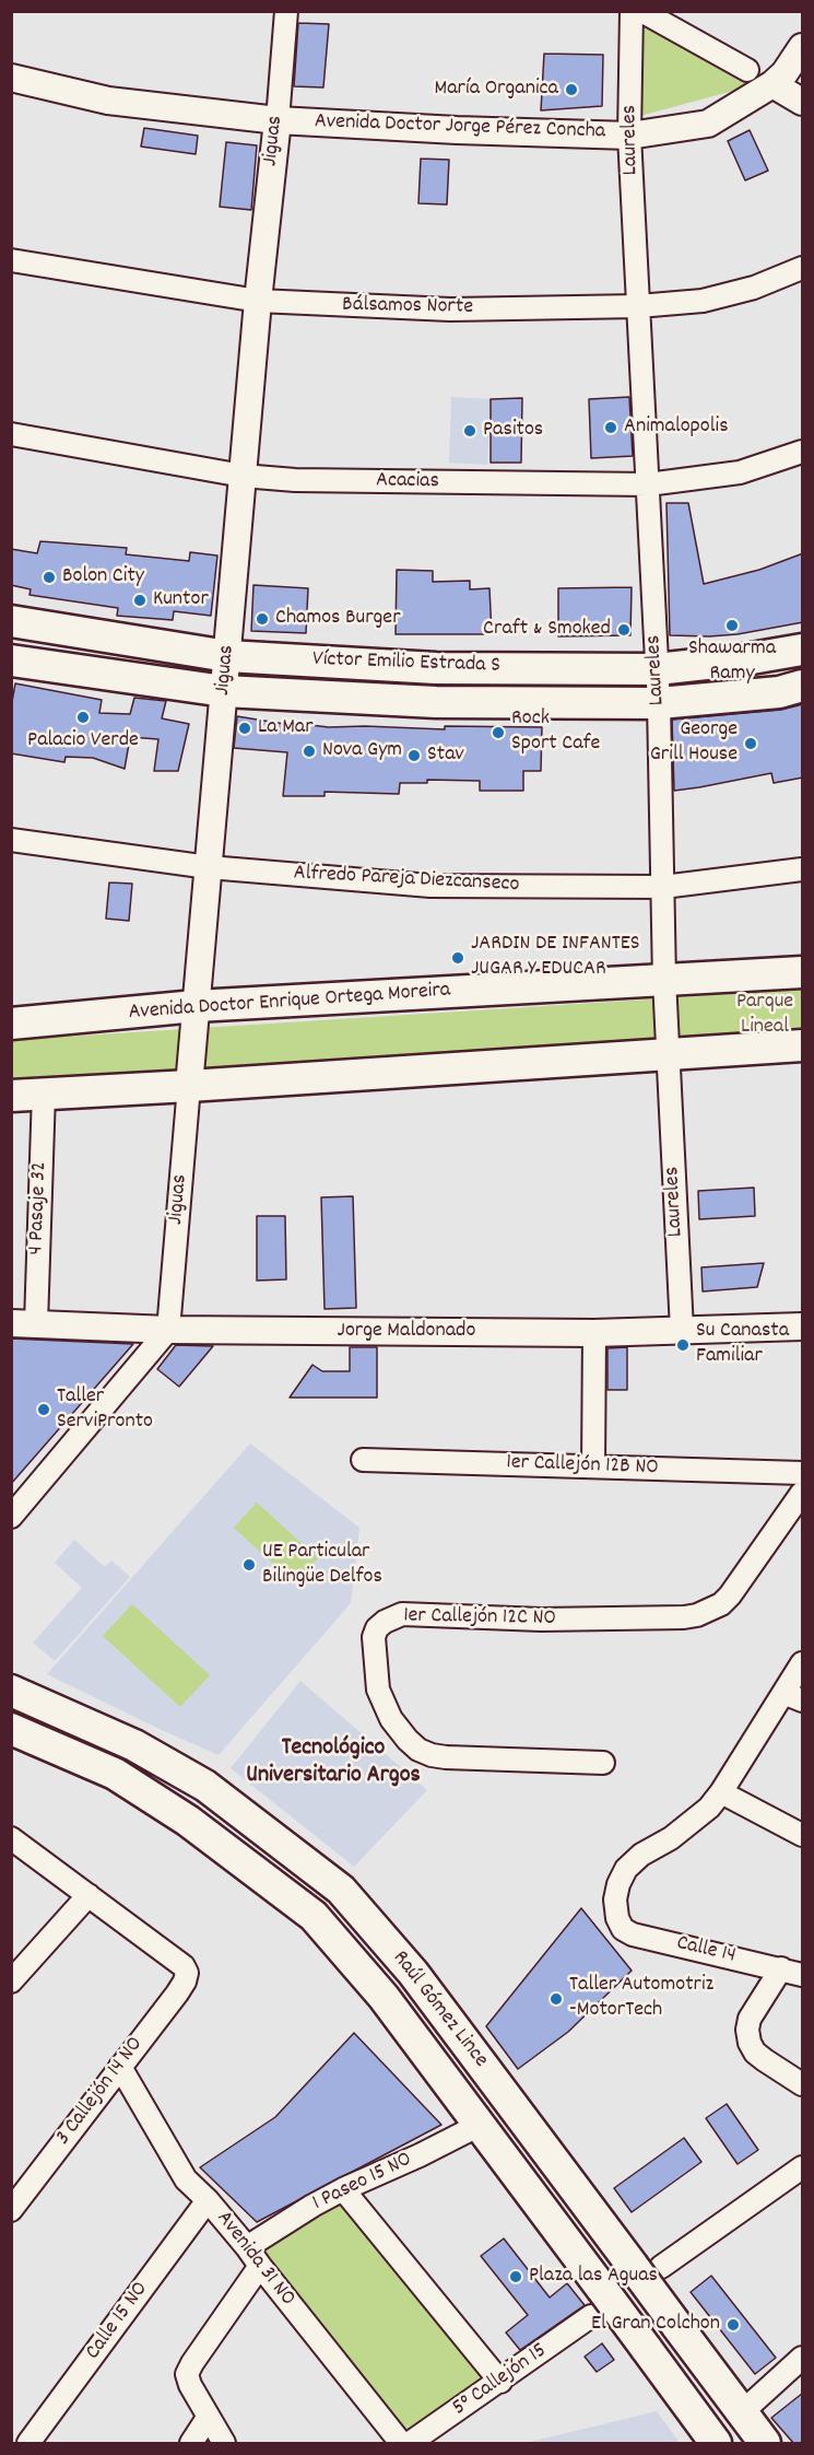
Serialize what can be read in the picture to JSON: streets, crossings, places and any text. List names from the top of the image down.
{
  "streets": {
    "main road": ["Víctor Emilio Estrada S", "Avenida Doctor Enrique Ortega Moreira", "Raúl Gómez Lince"],
    "street": [
      "Avenida Doctor Jorge Pérez Concha",
      "Laureles",
      "Jiguas",
      "Bálsamos Norte",
      "Acacias",
      "Alfredo Pareja Diezcanseco",
      "4 Pasaje 32",
      "Jorge Maldonado",
      "1er Callejón 12B NO",
      "1er Callejón 12C NO",
      "Calle 14",
      "3 Callejón 14 NO",
      "1 Paseo 15 NO",
      "Avenida 31 NO",
      "Calle 15 NO",
      "5° Callejón 15"
    ]
  },
  "crossings": [
    ["Avenida Doctor Jorge Pérez Concha", "Laureles"],
    ["Avenida Doctor Jorge Pérez Concha", "Jiguas"],
    ["Laureles", "Bálsamos Norte"],
    ["Laureles", "Acacias"],
    ["Laureles", "Víctor Emilio Estrada S"],
    ["Laureles", "Alfredo Pareja Diezcanseco"],
    ["Laureles", "Avenida Doctor Enrique Ortega Moreira"],
    ["Laureles", "Jorge Maldonado"],
    ["Jiguas", "Bálsamos Norte"],
    ["Jiguas", "Acacias"],
    ["Jiguas", "Víctor Emilio Estrada S"],
    ["Jiguas", "Alfredo Pareja Diezcanseco"],
    ["Jiguas", "Avenida Doctor Enrique Ortega Moreira"],
    ["Jiguas", "Jorge Maldonado"],
    ["4 Pasaje 32", "Jorge Maldonado"],
    ["Raúl Gómez Lince", "1 Paseo 15 NO"],
    ["Raúl Gómez Lince", "5° Callejón 15"],
    ["3 Callejón 14 NO", "Avenida 31 NO"],
    ["1 Paseo 15 NO", "Avenida 31 NO"],
    ["Avenida 31 NO", "Calle 15 NO"]
  ],
  "districts": ["Tecnológico Universitario Argos"],
  "parks": ["Parque Lineal"],
  "places": [
    "María Organica",
    "Animalopolis",
    "Pasitos",
    "Bolon City",
    "Kuntor",
    "Chamos Burger",
    "Shawarma Ramy",
    "Craft & Smoked",
    "Palacio Verde",
    "La Mar",
    "Rock Sport Cafe",
    "George Grill House",
    "Nova Gym",
    "Stav",
    "JARDIN DE INFANTES JUGAR Y EDUCAR",
    "Su Canasta Familiar",
    "Taller ServiPronto",
    "UE Particular Bilingüe Delfos",
    "Taller Automotriz -MotorTech",
    "Plaza las Aguas",
    "El Gran Colchon"
  ]
}
